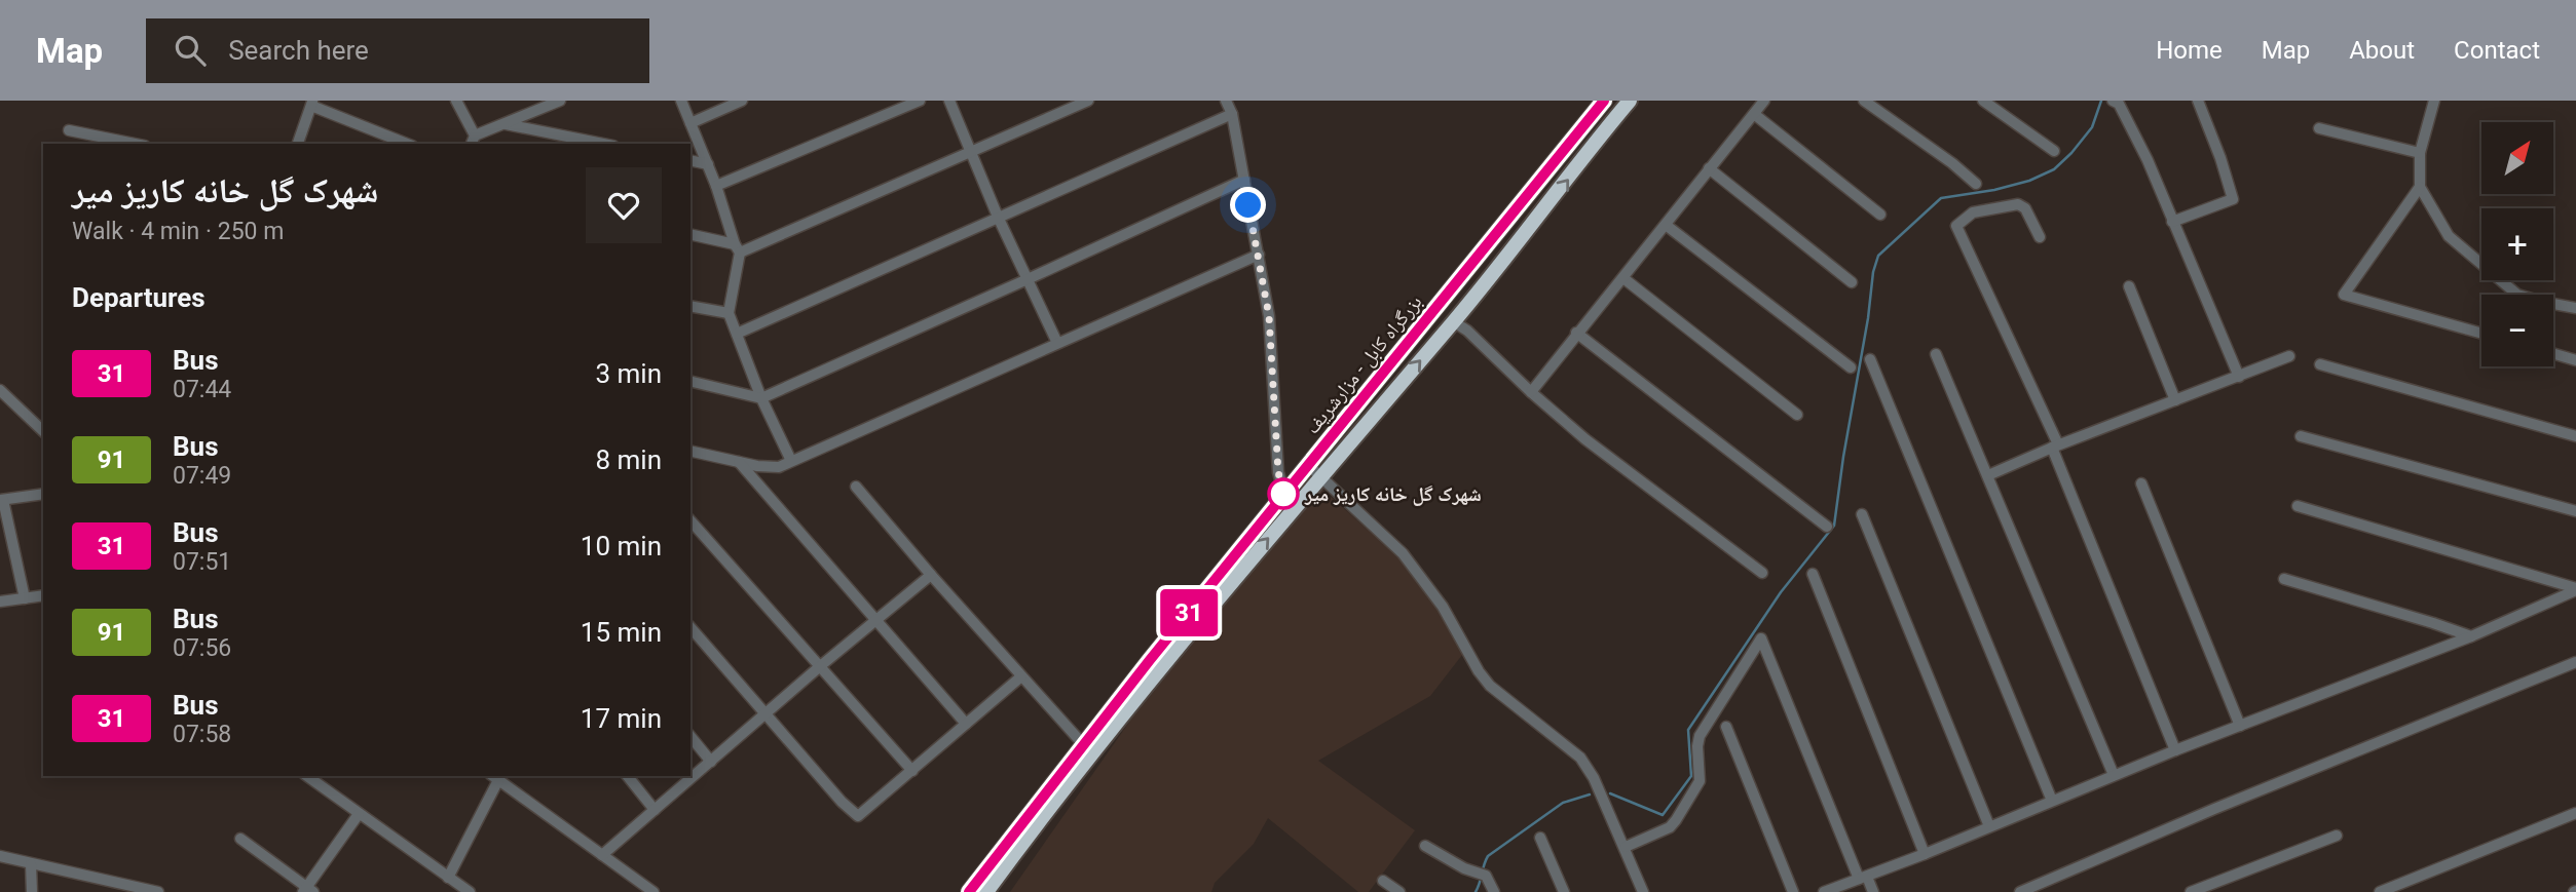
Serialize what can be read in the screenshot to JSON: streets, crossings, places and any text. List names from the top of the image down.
{
  "streets": {
    "highway": ["بزرگراه کابل - مزارشریف"]
  },
  "places": ["شهرک گل خانه کاریز میر"],
  "lines": ["bus line 31"],
  "north": "top right",
  "page": {
    "header": "Map",
    "search": "Search here",
    "nav": [
      "Home",
      "Map",
      "About",
      "Contact"
    ],
    "on_map": "31",
    "map_buttons": ["+", "−"],
    "heading": [
      ["شهرک گل خانه کاریز میر", "Walk · 4 min · 250 m"],
      "Departures"
    ],
    "list": [
      {
        "mark": "31",
        "name": "Bus",
        "note": "07:44",
        "value": "3 min"
      },
      {
        "mark": "91",
        "name": "Bus",
        "note": "07:49",
        "value": "8 min"
      },
      {
        "mark": "31",
        "name": "Bus",
        "note": "07:51",
        "value": "10 min"
      },
      {
        "mark": "91",
        "name": "Bus",
        "note": "07:56",
        "value": "15 min"
      },
      {
        "mark": "31",
        "name": "Bus",
        "note": "07:58",
        "value": "17 min"
      }
    ]
  }
}
